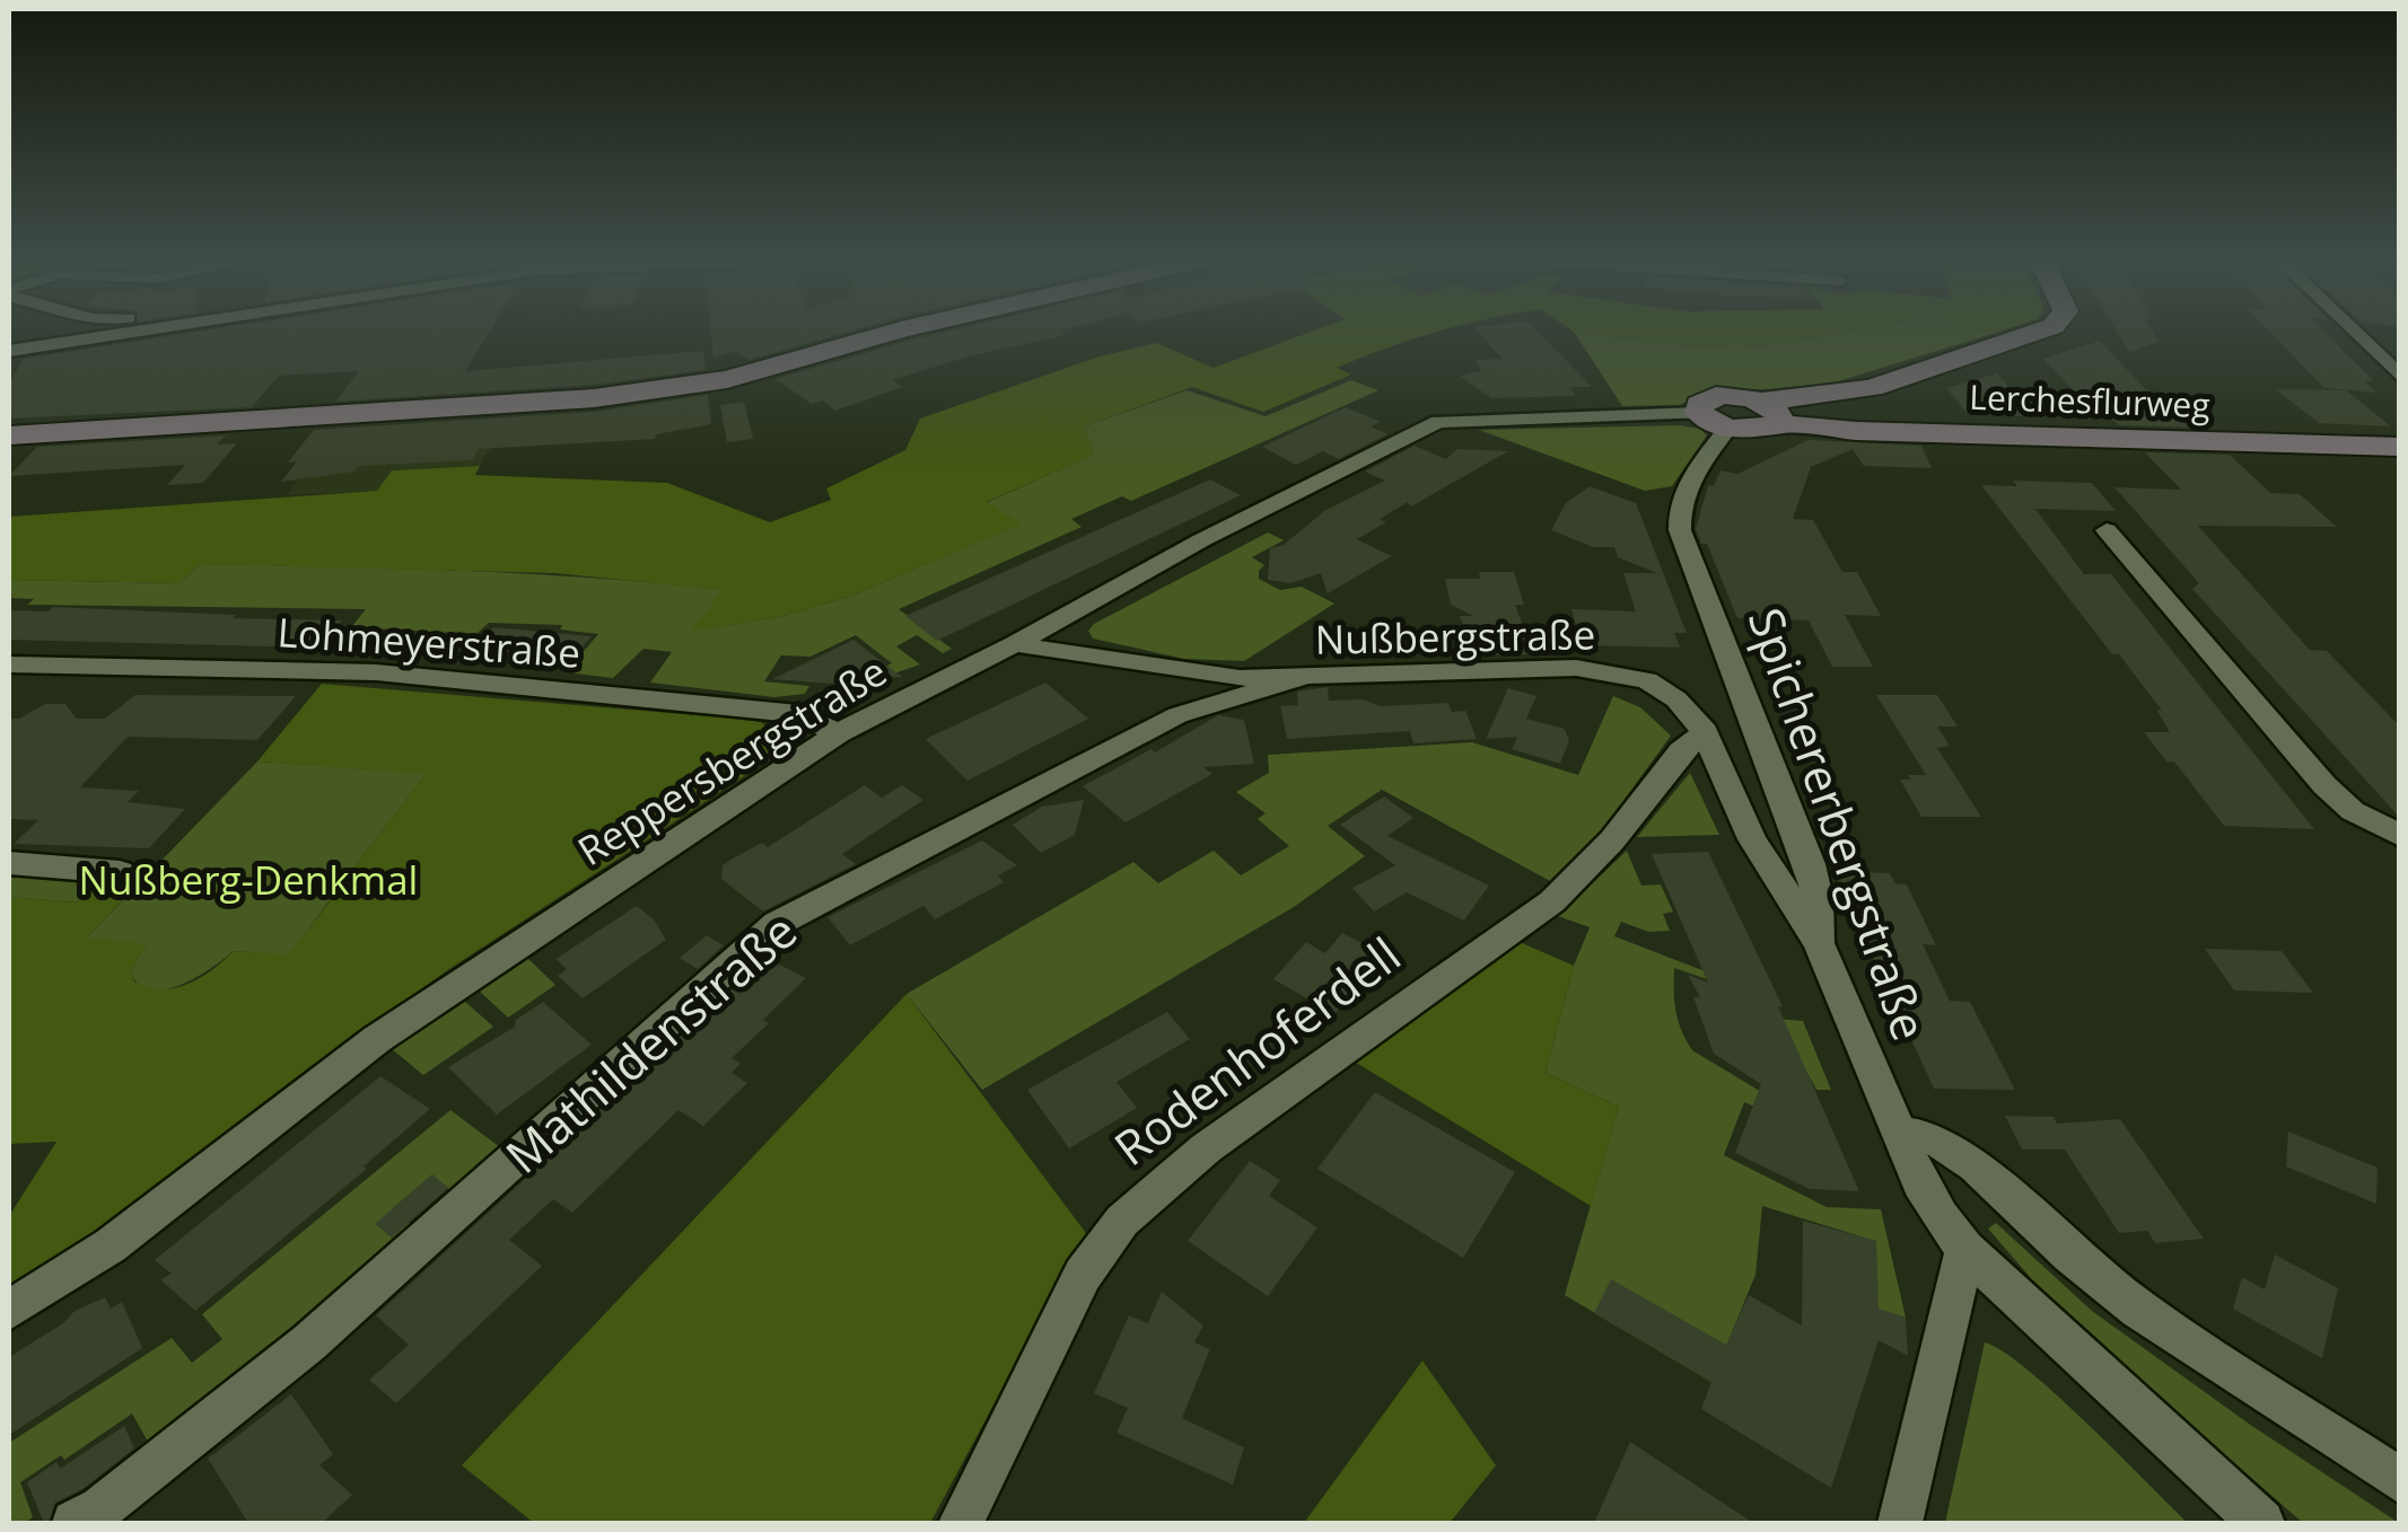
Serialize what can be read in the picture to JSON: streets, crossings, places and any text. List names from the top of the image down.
{
  "streets": {
    "street": [
      "Lerchesflurweg",
      "Nußbergstraße",
      "Lohmeyerstraße",
      "Reppersbergstraße",
      "Spichererbergstraße",
      "Mathildenstraße",
      "Rodenhoferdell"
    ]
  },
  "crossings": [
    ["Nußbergstraße", "Reppersbergstraße"],
    ["Nußbergstraße", "Spichererbergstraße"],
    ["Nußbergstraße", "Mathildenstraße"],
    ["Nußbergstraße", "Rodenhoferdell"],
    ["Lohmeyerstraße", "Reppersbergstraße"]
  ],
  "parks": ["Nußberg-Denkmal"]
}
